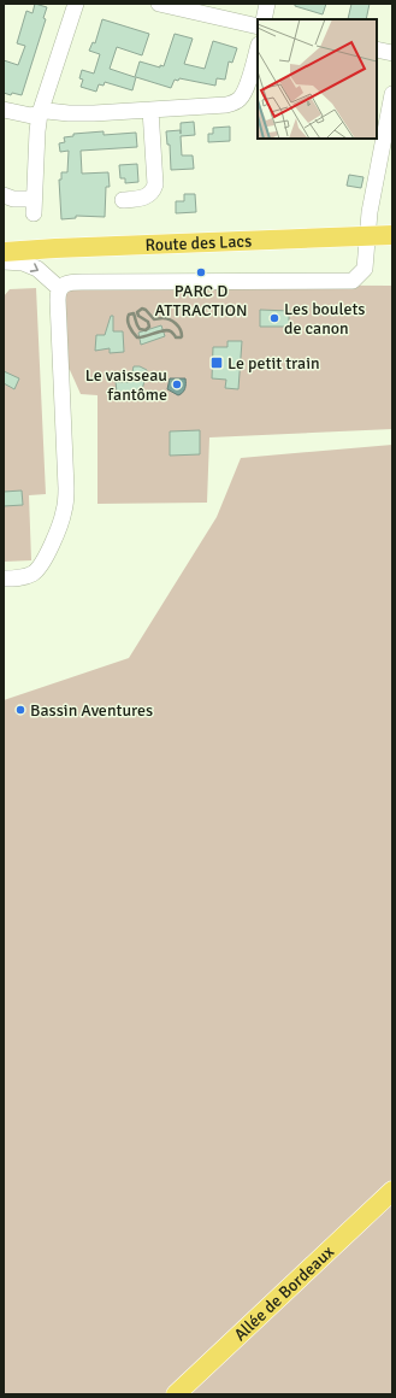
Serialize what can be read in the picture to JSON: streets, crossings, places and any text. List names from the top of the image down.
{
  "streets": {
    "main road": ["Route des Lacs", "Allée de Bordeaux"]
  },
  "places": {
    "other": [
      "PARC D ATTRACTION",
      "Les boulets de canon",
      "Le vaisseau fantôme",
      "Bassin Aventures"
    ],
    "transit": ["Le petit train"]
  }
}
